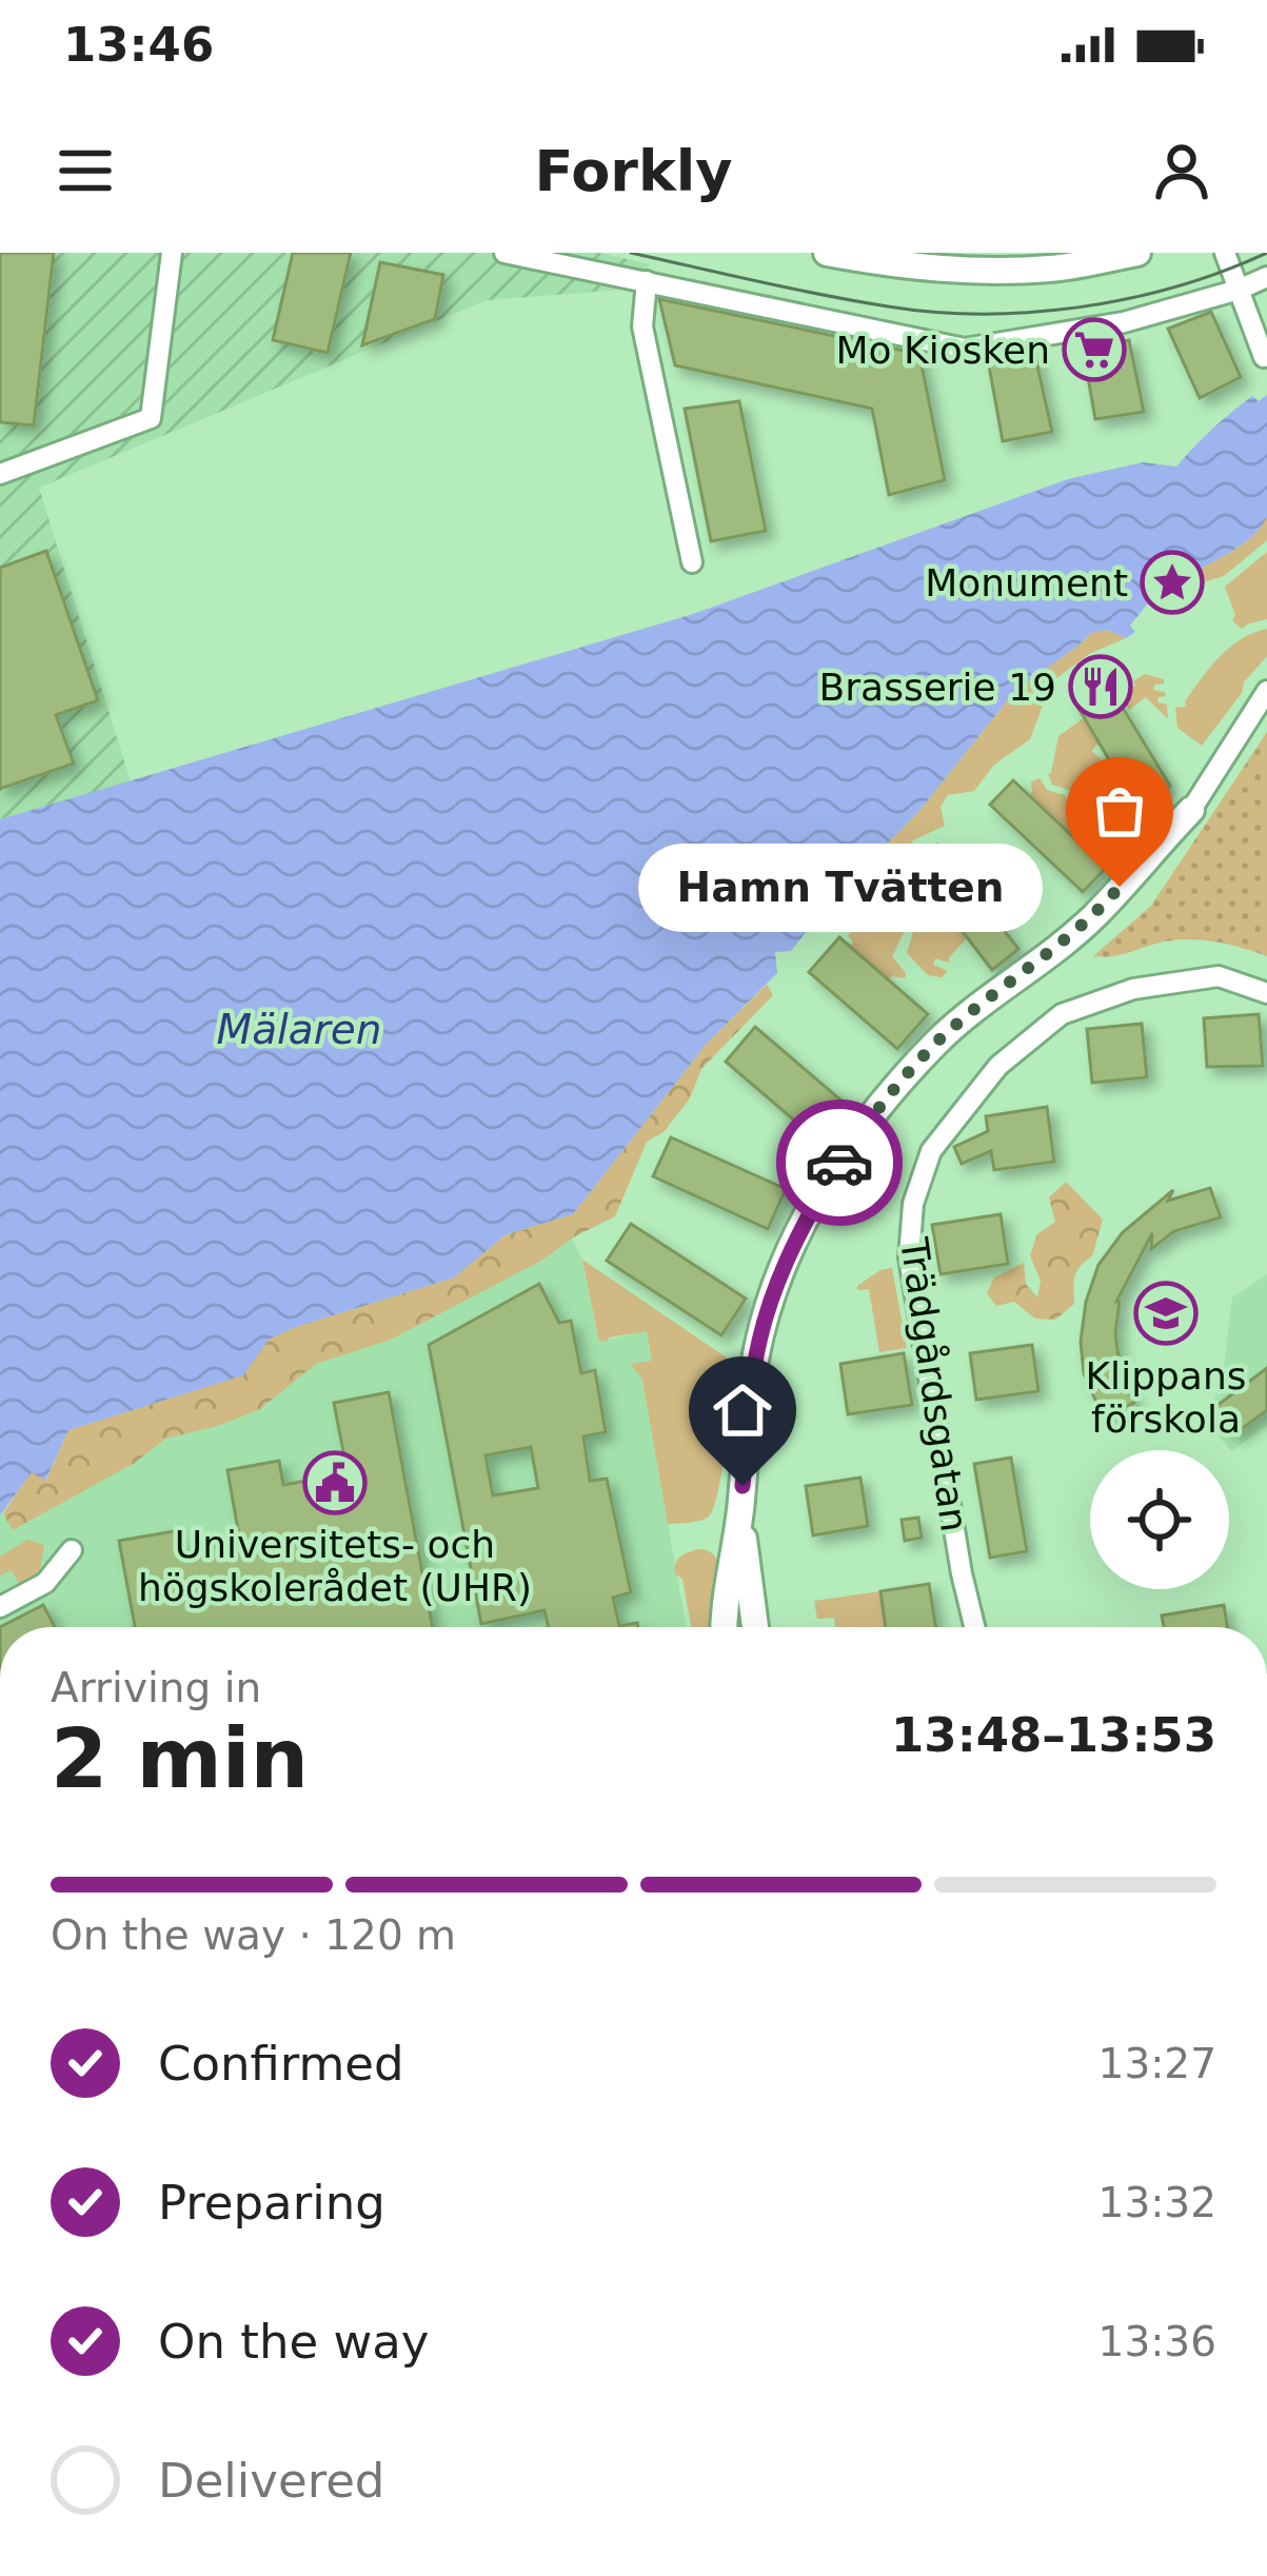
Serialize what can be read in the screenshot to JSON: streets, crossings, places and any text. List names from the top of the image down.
{
  "streets": {
    "street": ["Trädgårdsgatan"]
  },
  "water": ["Mälaren"],
  "places": {
    "supermarket": ["Mo Kiosken"],
    "place": ["Monument"],
    "restaurant": ["Brasserie 19"],
    "other": ["Hamn Tvätten"],
    "school or university": ["Klippans förskola"],
    "public building": ["Universitets- och högskolerådet (UHR)"]
  },
  "page": {
    "status": "13:46",
    "header": "Forkly",
    "bubble": "Hamn Tvätten",
    "heading": ["2 min", "Arriving in", "13:48–13:53"],
    "bar": "On the way · 120 m",
    "list": [
      ["Confirmed", "13:27"],
      ["Preparing", "13:32"],
      ["On the way", "13:36"],
      "Delivered"
    ]
  }
}
